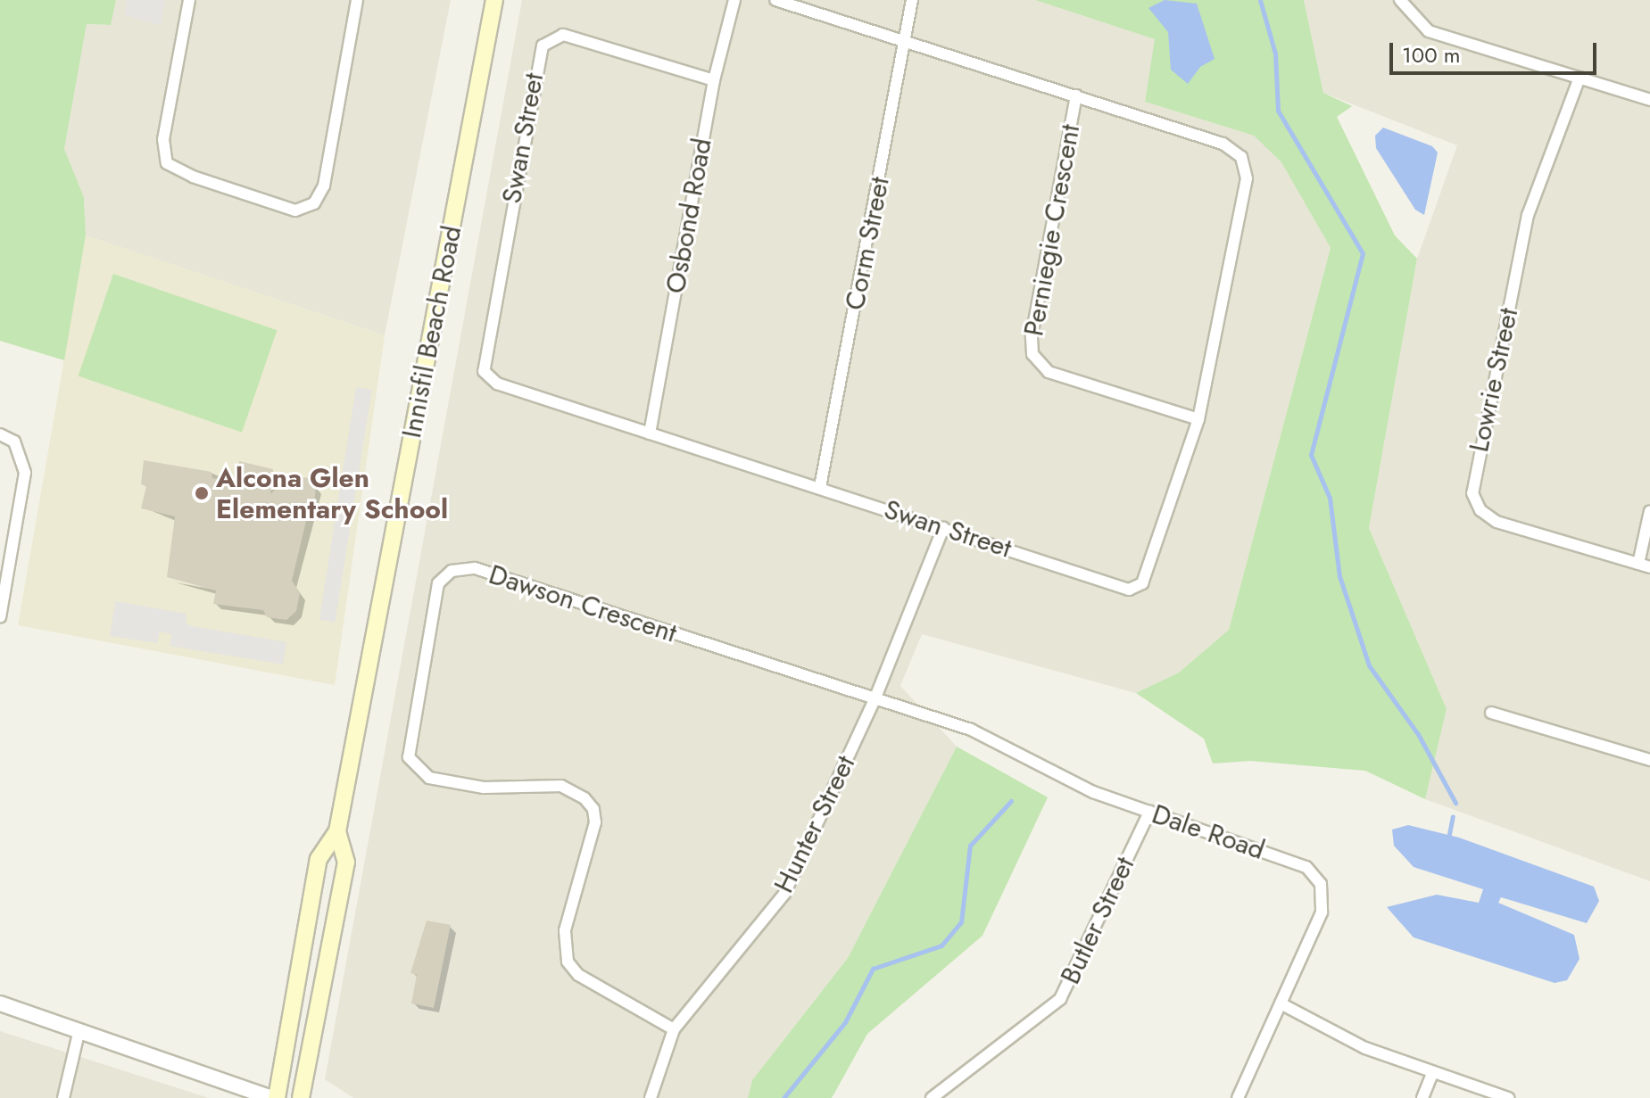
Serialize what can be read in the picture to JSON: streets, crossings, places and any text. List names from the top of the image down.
{
  "streets": {
    "main road": ["Innisfil Beach Road"],
    "street": [
      "Swan Street",
      "Osbond Road",
      "Perniegie Crescent",
      "Corm Street",
      "Lowrie Street",
      "Dawson Crescent",
      "Hunter Street",
      "Dale Road",
      "Butler Street"
    ]
  },
  "crossings": [
    ["Swan Street", "Osbond Road"],
    ["Swan Street", "Perniegie Crescent"],
    ["Swan Street", "Corm Street"],
    ["Swan Street", "Hunter Street"],
    ["Dawson Crescent", "Hunter Street"],
    ["Dawson Crescent", "Dale Road"],
    ["Hunter Street", "Dale Road"],
    ["Dale Road", "Butler Street"]
  ],
  "places": ["Alcona Glen Elementary School"],
  "scale_bar": "100 m"
}
